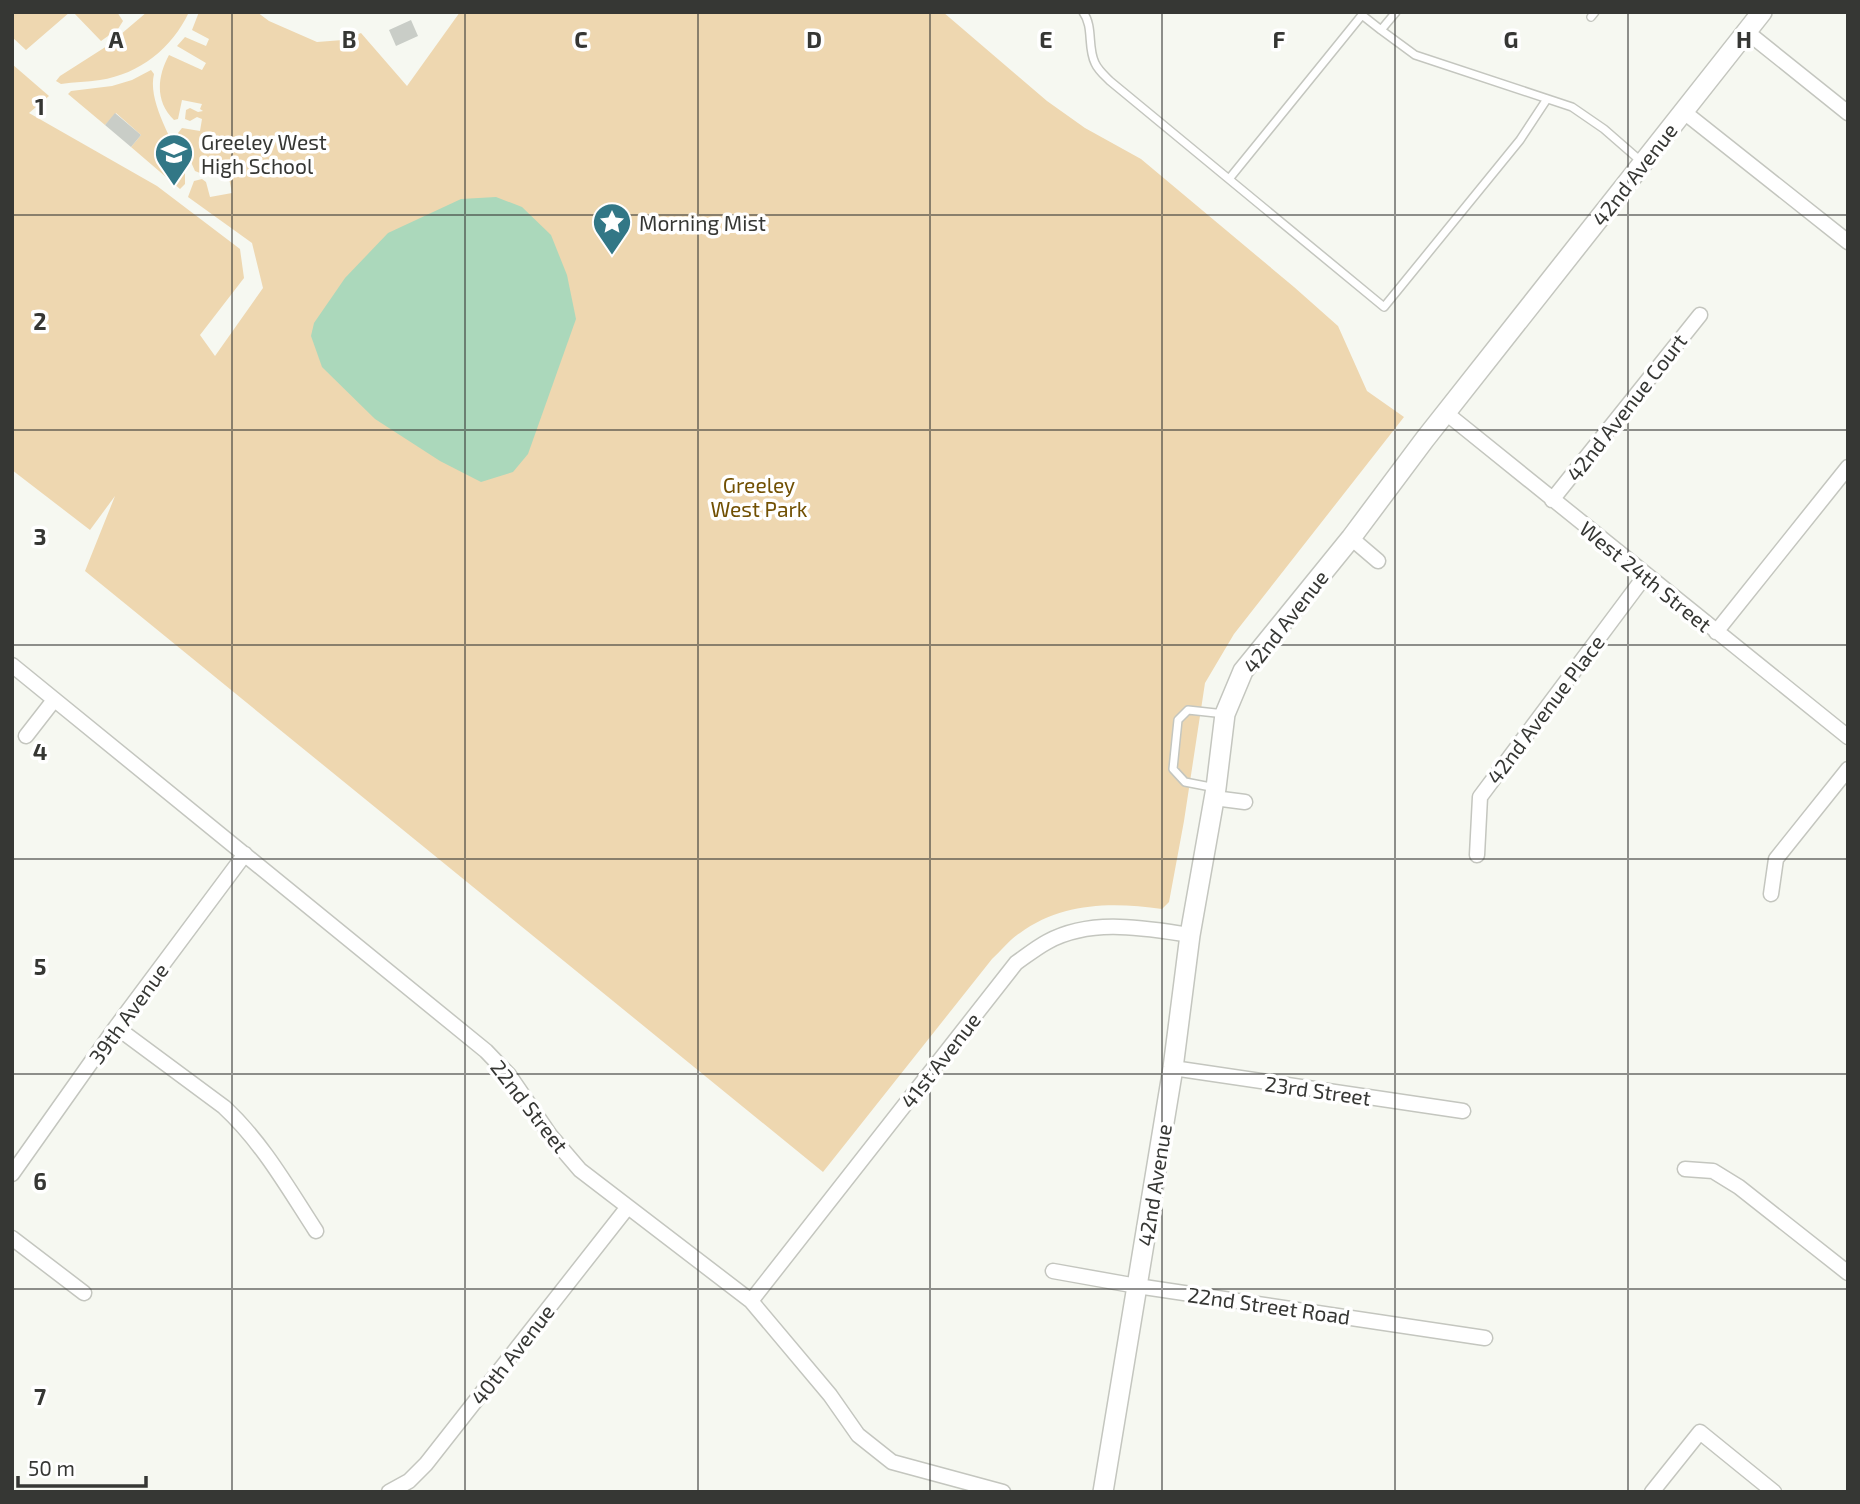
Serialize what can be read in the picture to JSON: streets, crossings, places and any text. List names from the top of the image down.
{
  "streets": {
    "street": [
      "42nd Avenue",
      "42nd Avenue Court",
      "West 24th Street",
      "42nd Avenue Place",
      "39th Avenue",
      "41st Avenue",
      "23rd Street",
      "22nd Street",
      "22nd Street Road",
      "40th Avenue"
    ]
  },
  "crossings": [
    ["42nd Avenue", "West 24th Street"],
    ["42nd Avenue", "41st Avenue"],
    ["42nd Avenue", "23rd Street"],
    ["42nd Avenue", "22nd Street Road"],
    ["42nd Avenue Court", "West 24th Street"],
    ["West 24th Street", "42nd Avenue Place"],
    ["39th Avenue", "22nd Street"],
    ["41st Avenue", "22nd Street"],
    ["22nd Street", "40th Avenue"]
  ],
  "parks": ["Greeley West Park"],
  "places": {
    "school or university": ["Greeley West High School"],
    "place": ["Morning Mist"]
  },
  "scale_bar": "50 m",
  "grid": {
    "columns": [
      "A",
      "B",
      "C",
      "D",
      "E",
      "F",
      "G",
      "H"
    ],
    "rows": [
      "1",
      "2",
      "3",
      "4",
      "5",
      "6",
      "7"
    ]
  }
}
